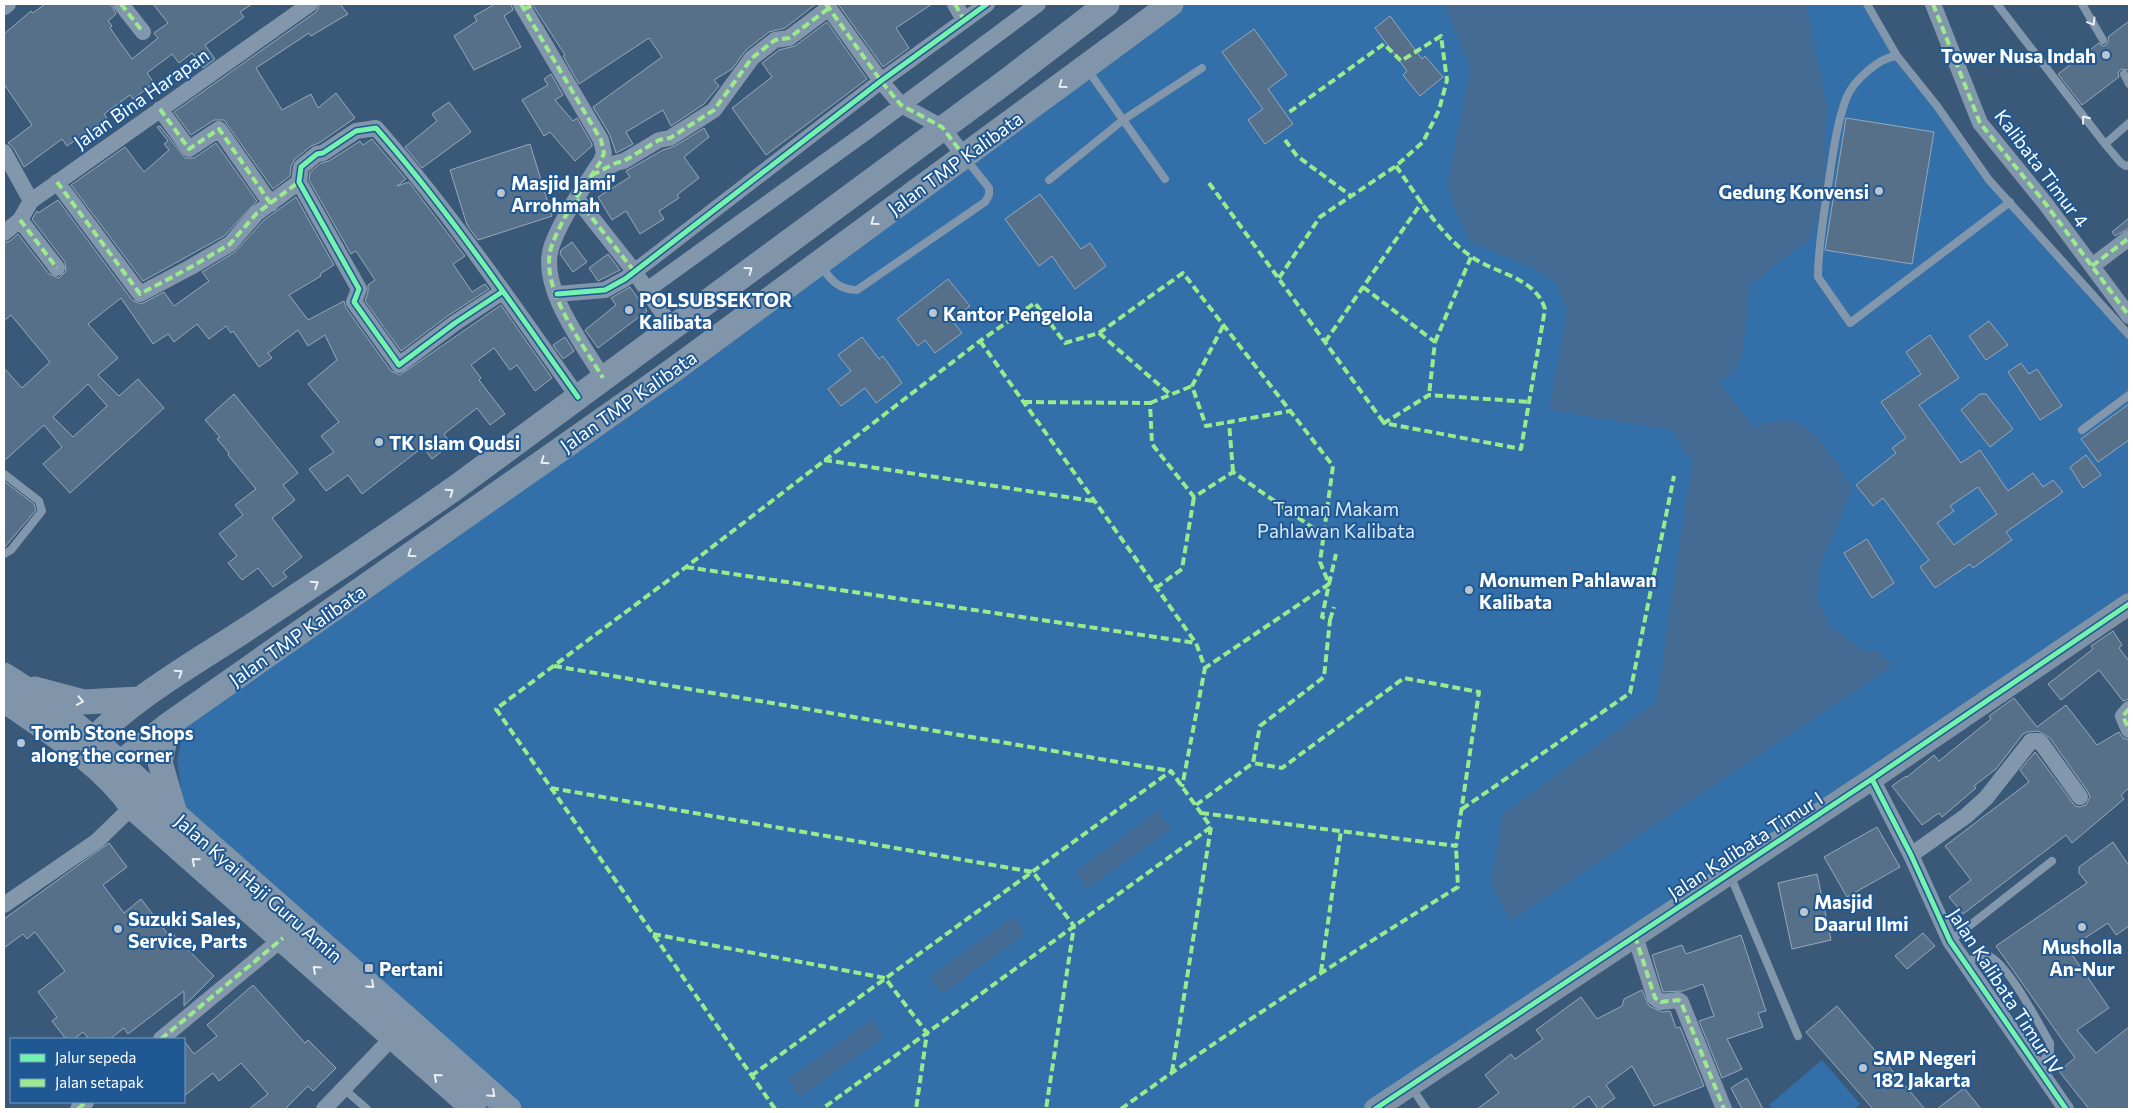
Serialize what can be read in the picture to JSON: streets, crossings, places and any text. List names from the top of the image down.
{
  "streets": {
    "main road": ["Jalan TMP Kalibata", "Jalan Kyai Haji Guru Amin"],
    "street": [
      "Jalan Bina Harapan",
      "Kalibata Timur 4",
      "Jalan Kalibata Timur I",
      "Jalan Kalibata Timur IV"
    ]
  },
  "crossings": [
    ["Jalan TMP Kalibata", "Jalan Kyai Haji Guru Amin"],
    ["Jalan Kalibata Timur I", "Jalan Kalibata Timur IV"]
  ],
  "parks": ["Taman Makam Pahlawan Kalibata"],
  "places": {
    "other": [
      "Tower Nusa Indah",
      "Gedung Konvensi",
      "Masjid Jami' Arrohmah",
      "POLSUBSEKTOR Kalibata",
      "Kantor Pengelola",
      "TK Islam Qudsi",
      "Monumen Pahlawan Kalibata",
      "Tomb Stone Shops along the corner",
      "Masjid Daarul Ilmi",
      "Musholla An-Nur",
      "Suzuki Sales, Service, Parts",
      "SMP Negeri 182 Jakarta"
    ],
    "transit": ["Pertani"]
  },
  "legend": ["Jalur sepeda", "Jalan setapak"]
}
